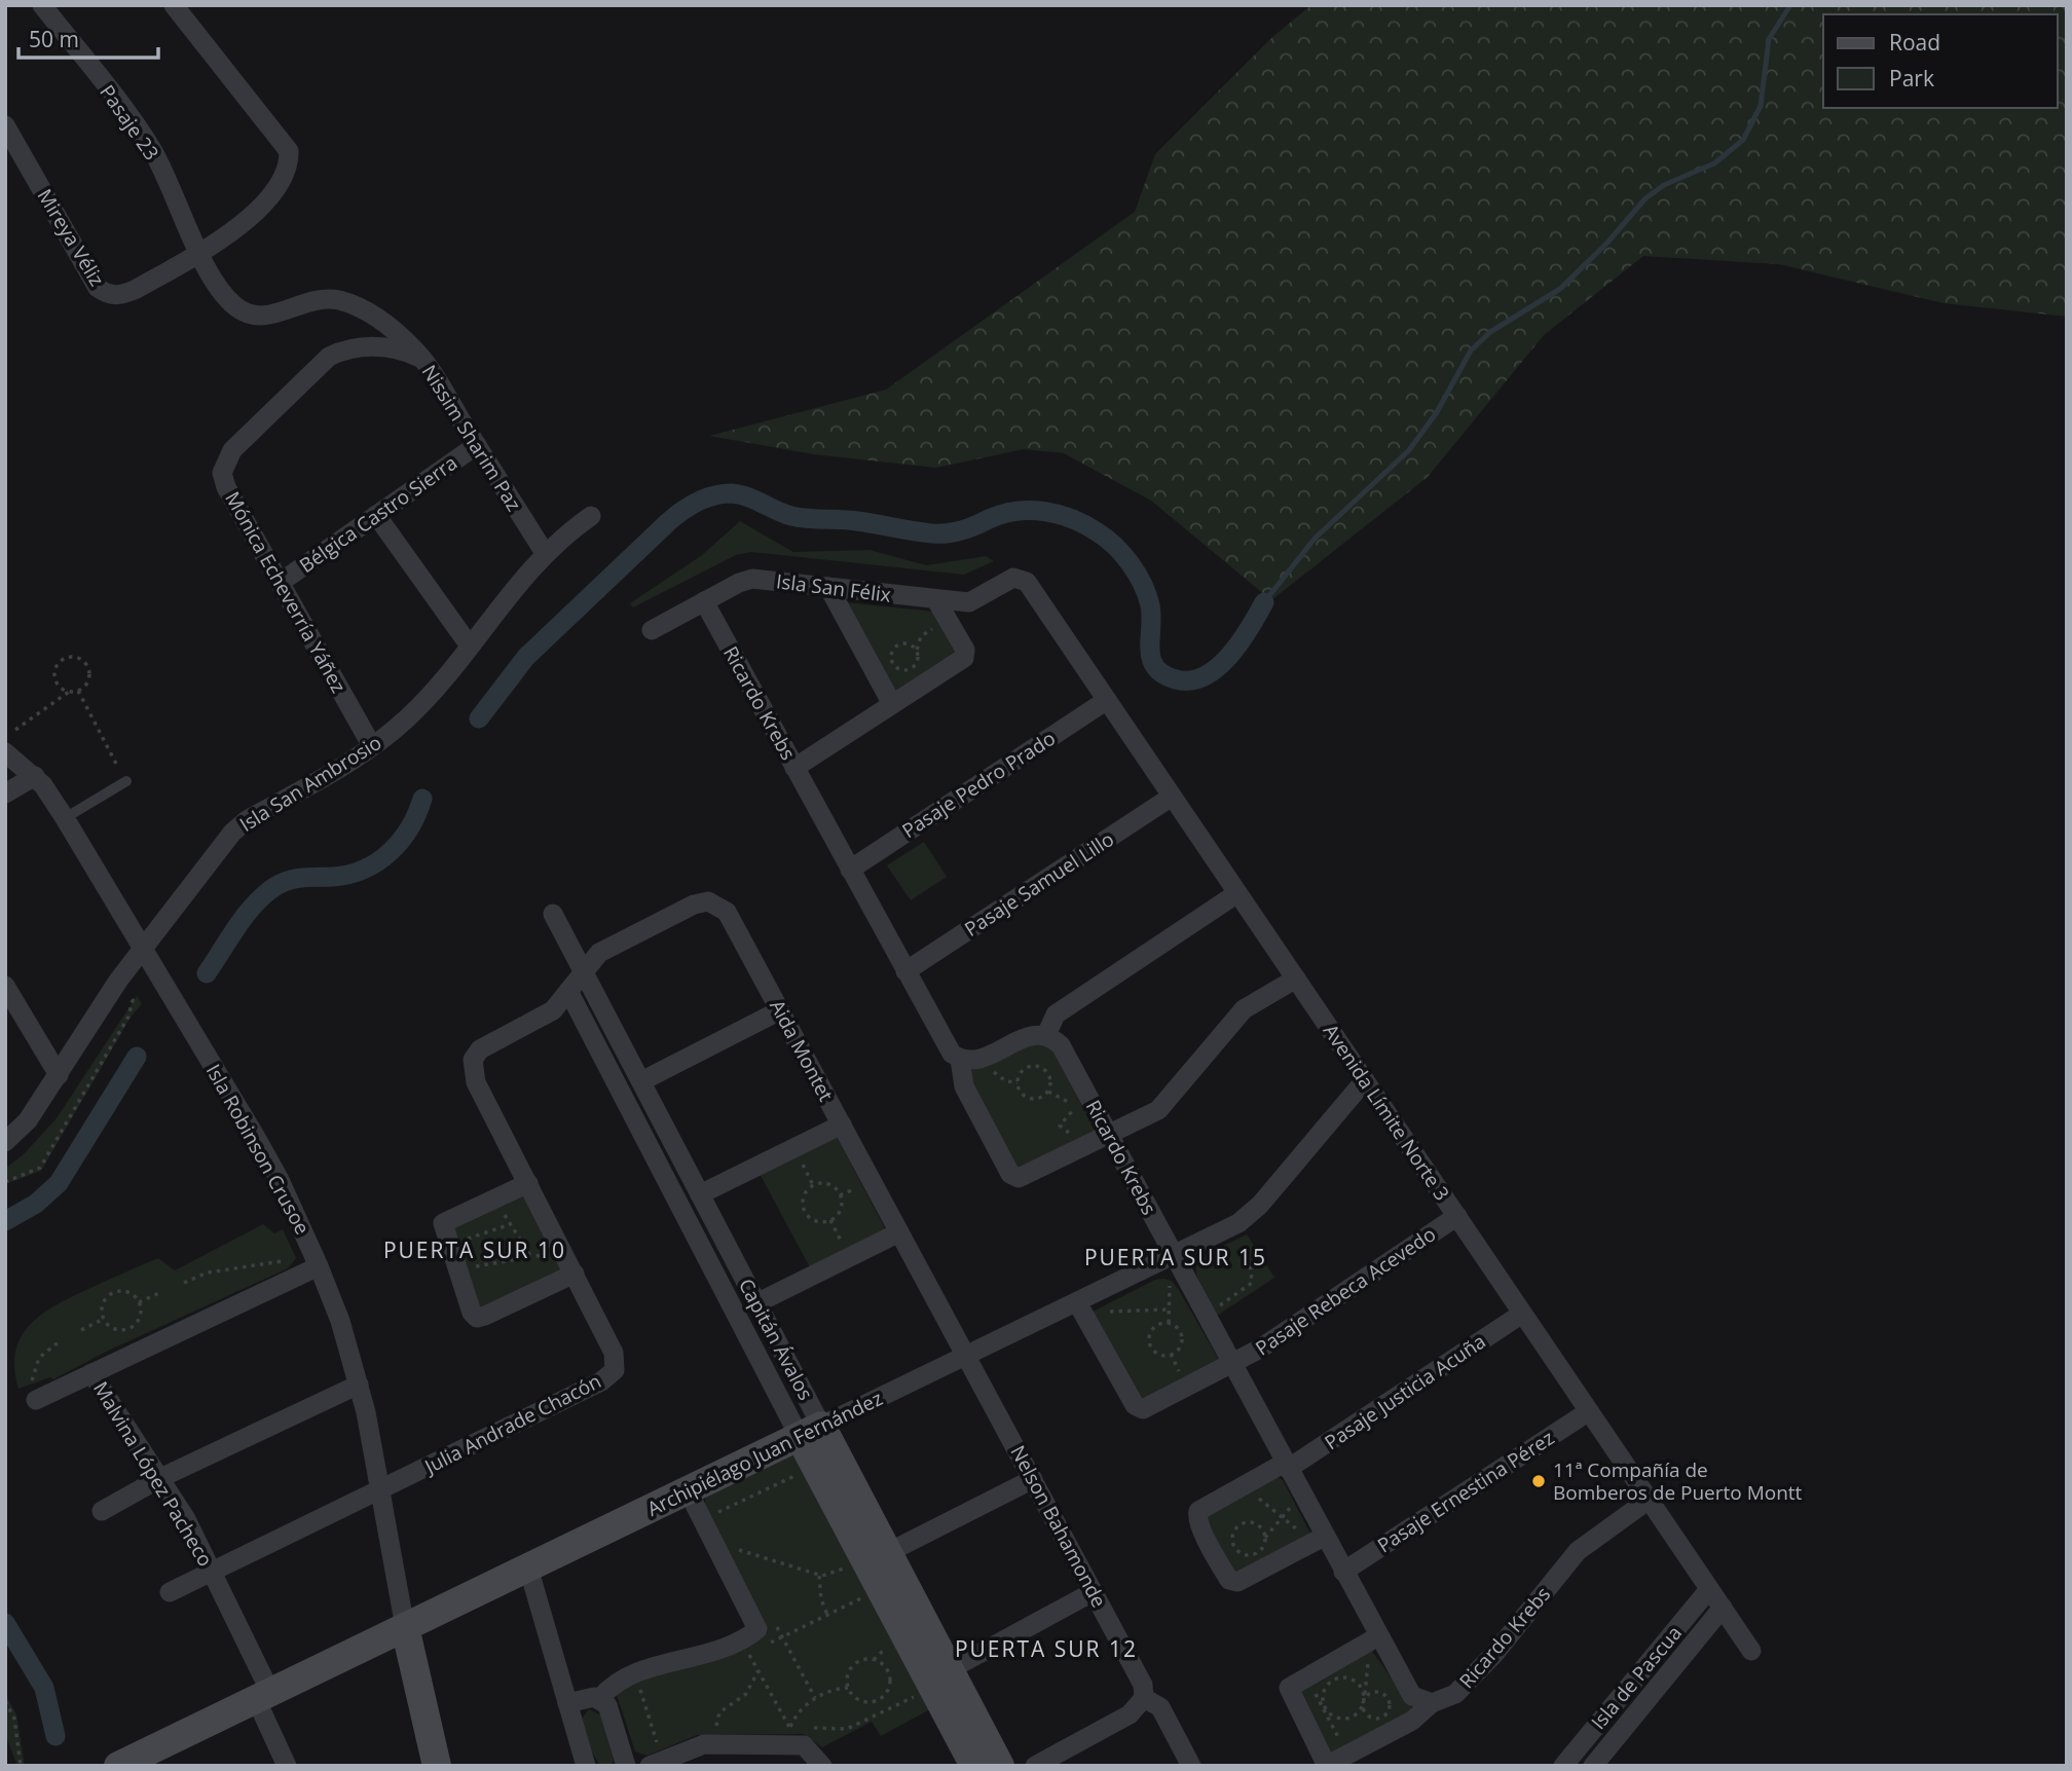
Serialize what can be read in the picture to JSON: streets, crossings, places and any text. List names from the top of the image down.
{
  "streets": {
    "street": [
      "Pasaje 23",
      "Mireya Véliz",
      "Nissim Sharim Paz",
      "Bélgica Castro Sierra",
      "Isla San Félix",
      "Mónica Echeverría Yáñez",
      "Ricardo Krebs",
      "Isla San Ambrosio",
      "Pasaje Pedro Prado",
      "Pasaje Samuel Lillo",
      "Aida Montet",
      "Avenida Límite Norte 3",
      "Isla Robinson Crusoe",
      "Pasaje Rebeca Acevedo",
      "Capitán Ávalos",
      "Pasaje Justicia Acuña",
      "Julia Andrade Chacón",
      "Archipiélago Juan Fernández",
      "Malvina López Pacheco",
      "Pasaje Ernestina Pérez",
      "Nelson Bahamonde",
      "Isla de Pascua"
    ]
  },
  "crossings": [
    ["Pasaje 23", "Mireya Véliz"],
    ["Pasaje 23", "Nissim Sharim Paz"],
    ["Mireya Véliz", "Nissim Sharim Paz"],
    ["Nissim Sharim Paz", "Bélgica Castro Sierra"],
    ["Nissim Sharim Paz", "Mónica Echeverría Yáñez"],
    ["Nissim Sharim Paz", "Isla San Ambrosio"],
    ["Bélgica Castro Sierra", "Mónica Echeverría Yáñez"],
    ["Isla San Félix", "Ricardo Krebs"],
    ["Isla San Félix", "Avenida Límite Norte 3"],
    ["Mónica Echeverría Yáñez", "Isla San Ambrosio"],
    ["Ricardo Krebs", "Pasaje Pedro Prado"],
    ["Ricardo Krebs", "Pasaje Samuel Lillo"],
    ["Ricardo Krebs", "Avenida Límite Norte 3"],
    ["Ricardo Krebs", "Pasaje Rebeca Acevedo"],
    ["Ricardo Krebs", "Pasaje Justicia Acuña"],
    ["Ricardo Krebs", "Archipiélago Juan Fernández"],
    ["Ricardo Krebs", "Pasaje Ernestina Pérez"],
    ["Isla San Ambrosio", "Isla Robinson Crusoe"],
    ["Pasaje Pedro Prado", "Avenida Límite Norte 3"],
    ["Pasaje Samuel Lillo", "Avenida Límite Norte 3"],
    ["Aida Montet", "Capitán Ávalos"],
    ["Aida Montet", "Julia Andrade Chacón"],
    ["Aida Montet", "Archipiélago Juan Fernández"],
    ["Aida Montet", "Nelson Bahamonde"],
    ["Avenida Límite Norte 3", "Pasaje Rebeca Acevedo"],
    ["Avenida Límite Norte 3", "Pasaje Justicia Acuña"],
    ["Avenida Límite Norte 3", "Archipiélago Juan Fernández"],
    ["Avenida Límite Norte 3", "Pasaje Ernestina Pérez"],
    ["Avenida Límite Norte 3", "Isla de Pascua"],
    ["Isla Robinson Crusoe", "Julia Andrade Chacón"],
    ["Isla Robinson Crusoe", "Archipiélago Juan Fernández"],
    ["Isla Robinson Crusoe", "Malvina López Pacheco"],
    ["Pasaje Rebeca Acevedo", "Archipiélago Juan Fernández"],
    ["Capitán Ávalos", "Julia Andrade Chacón"],
    ["Capitán Ávalos", "Archipiélago Juan Fernández"],
    ["Archipiélago Juan Fernández", "Malvina López Pacheco"],
    ["Archipiélago Juan Fernández", "Nelson Bahamonde"]
  ],
  "districts": ["PUERTA SUR 10", "PUERTA SUR 15", "PUERTA SUR 12"],
  "places": ["11ª Compañía de Bomberos de Puerto Montt"],
  "legend": ["Road", "Park"],
  "scale_bar": "50 m"
}
